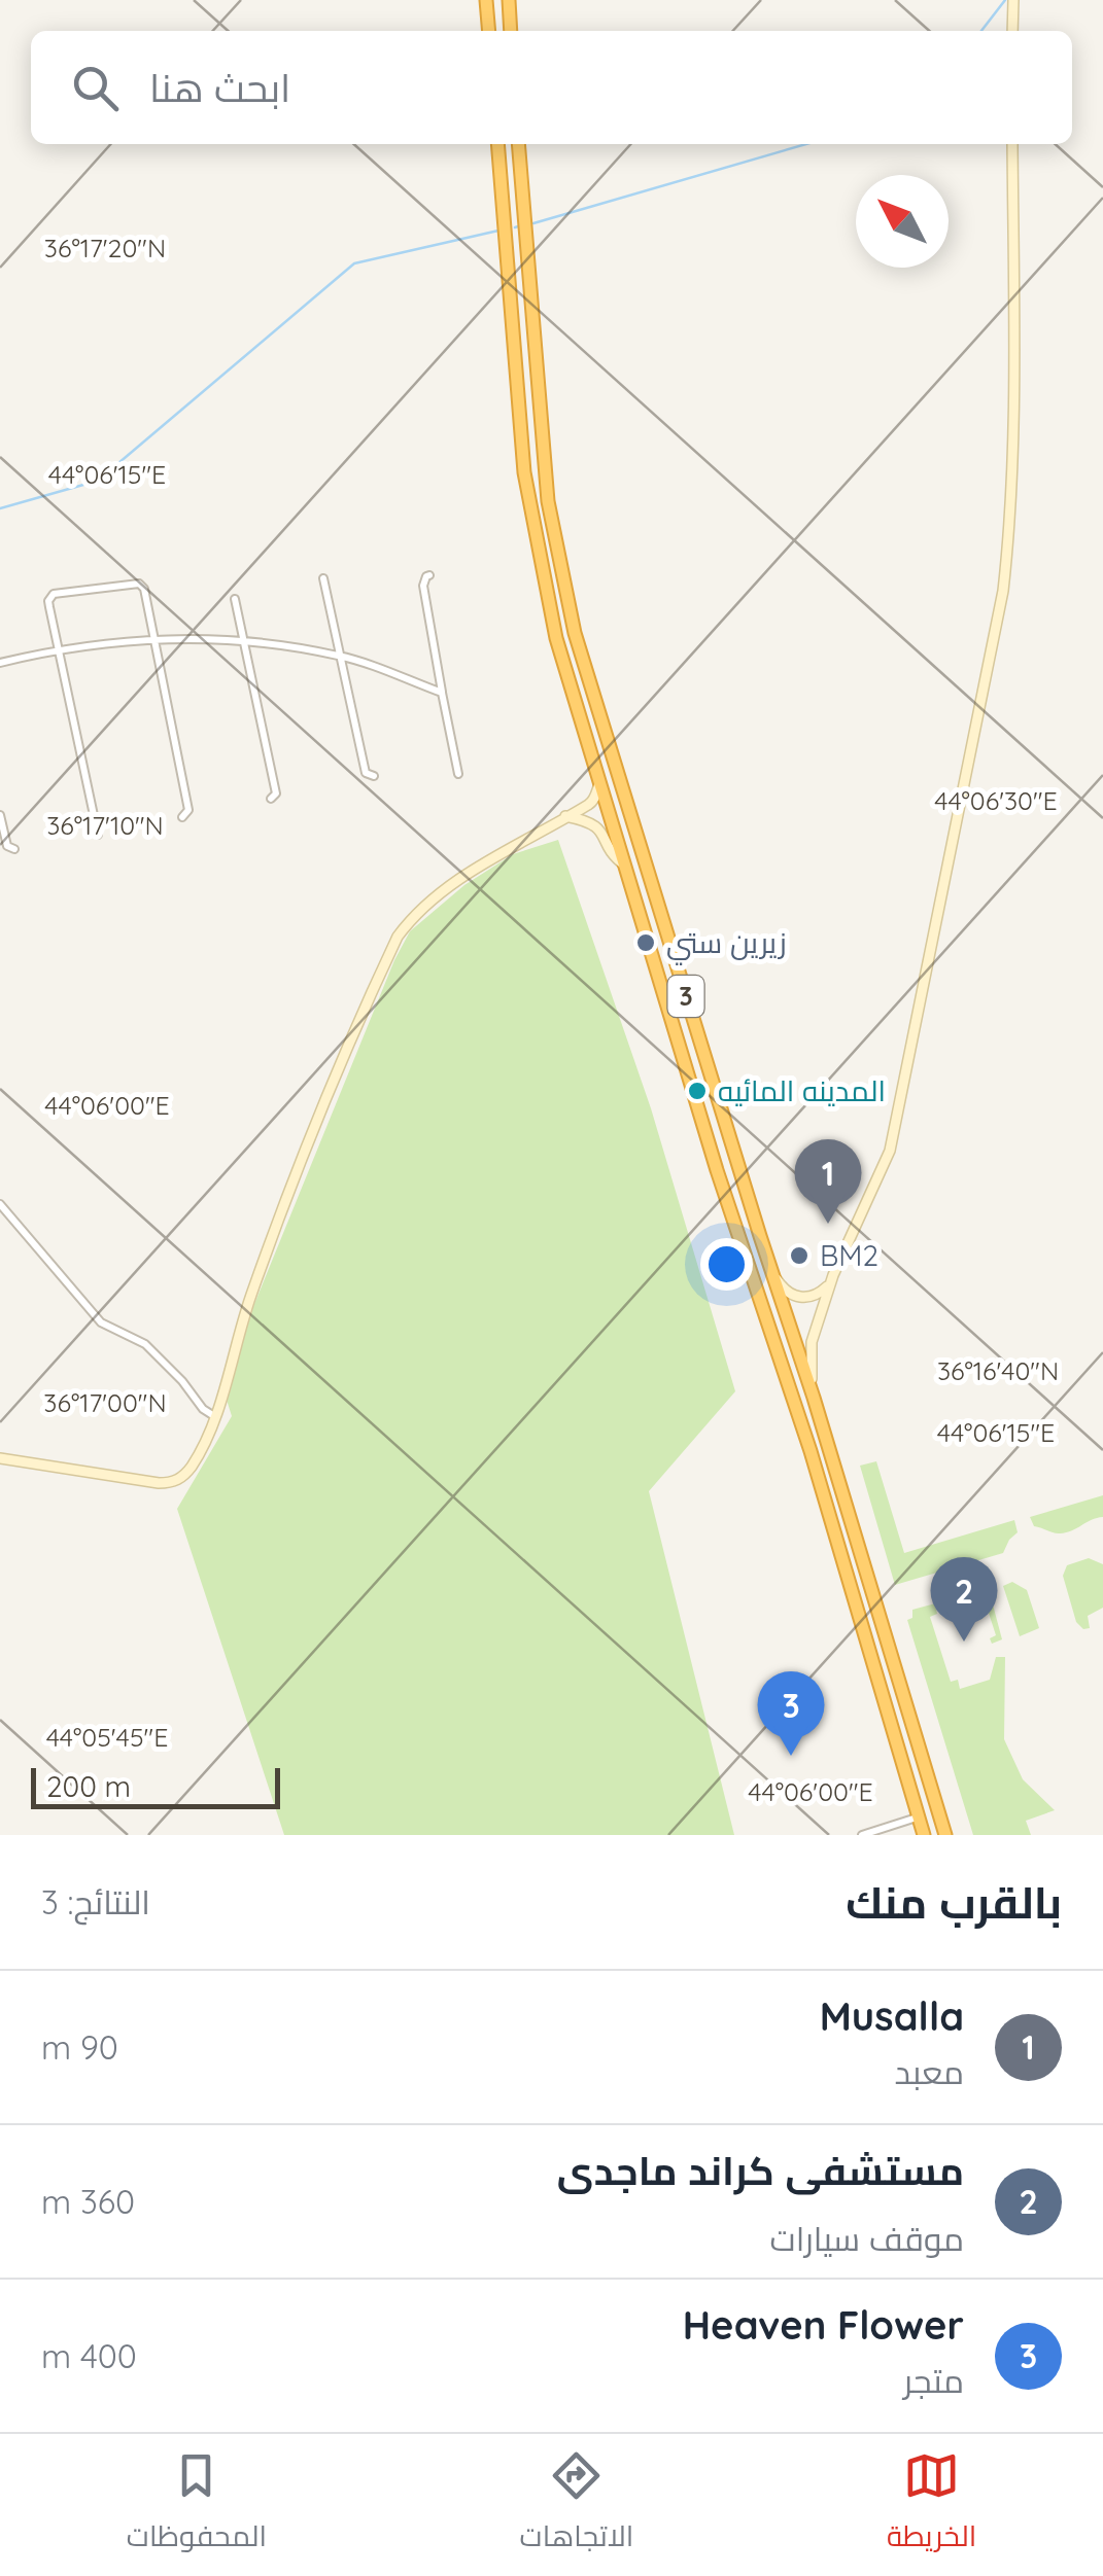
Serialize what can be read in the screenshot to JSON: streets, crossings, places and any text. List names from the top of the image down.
{
  "streets": {
    "highway": ["3"]
  },
  "places": ["زيرين ستي", "المدينه المائيه", "BM2"],
  "scale_bar": "200 m",
  "north": "top left",
  "page": {
    "search": "ابحث هنا",
    "pins": ["1", "2", "3"],
    "scale": "200 m",
    "heading": ["بالقرب منك", "النتائج: 3"],
    "list": [
      {
        "mark": "1",
        "name": "Musalla",
        "note": "معبد",
        "value": "90 m"
      },
      {
        "mark": "2",
        "name": "مستشفی کراند ماجدی",
        "note": "موقف سيارات",
        "value": "360 m"
      },
      {
        "mark": "3",
        "name": "Heaven Flower",
        "note": "متجر",
        "value": "400 m"
      }
    ],
    "nav": ["الخريطة", "الاتجاهات", "المحفوظات"]
  },
  "coordinates": [
    "36°17'20\"N",
    "44°06'15\"E",
    "44°06'30\"E",
    "36°17'10\"N",
    "44°06'00\"E",
    "36°16'40\"N",
    "36°17'00\"N",
    "44°05'45\"E"
  ]
}
